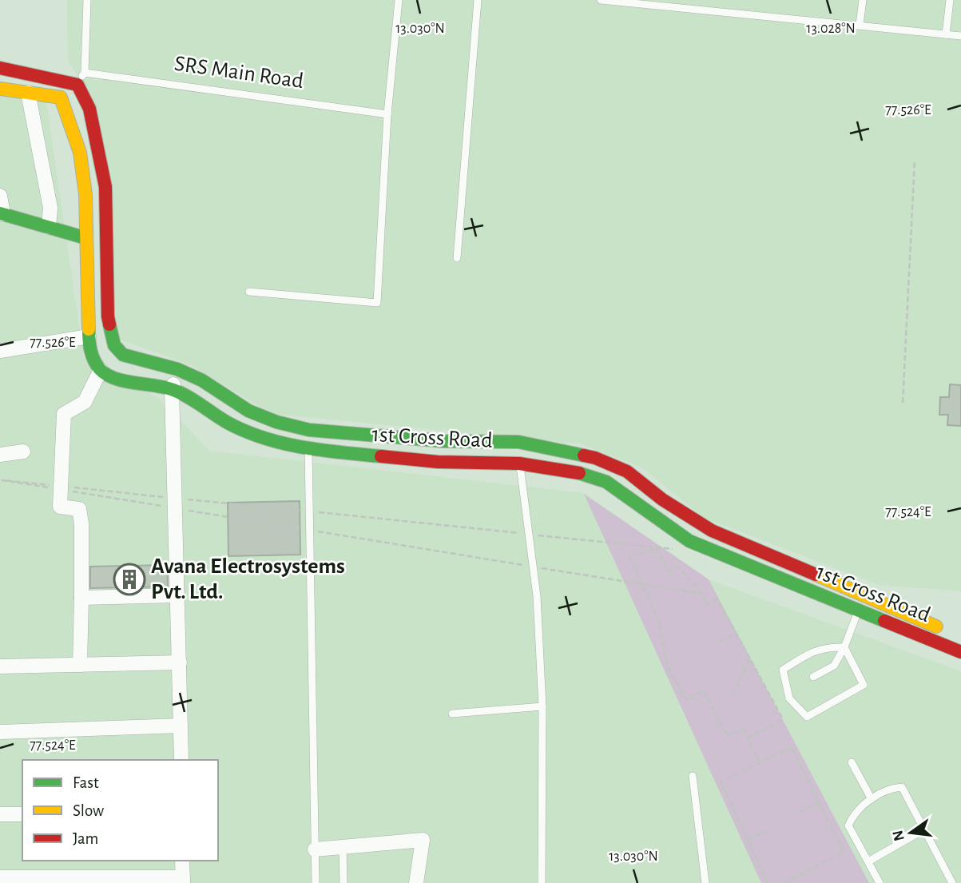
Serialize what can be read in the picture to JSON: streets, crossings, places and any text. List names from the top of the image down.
{
  "streets": {
    "street": ["1st Cross Road"],
    "lane": ["SRS Main Road"]
  },
  "places": {
    "building": ["Avana Electrosystems Pvt. Ltd."]
  },
  "legend": ["Fast", "Slow", "Jam"],
  "north": "left",
  "coordinates": [
    "13.030°N",
    "13.028°N",
    "77.526°E",
    "77.524°E"
  ]
}
